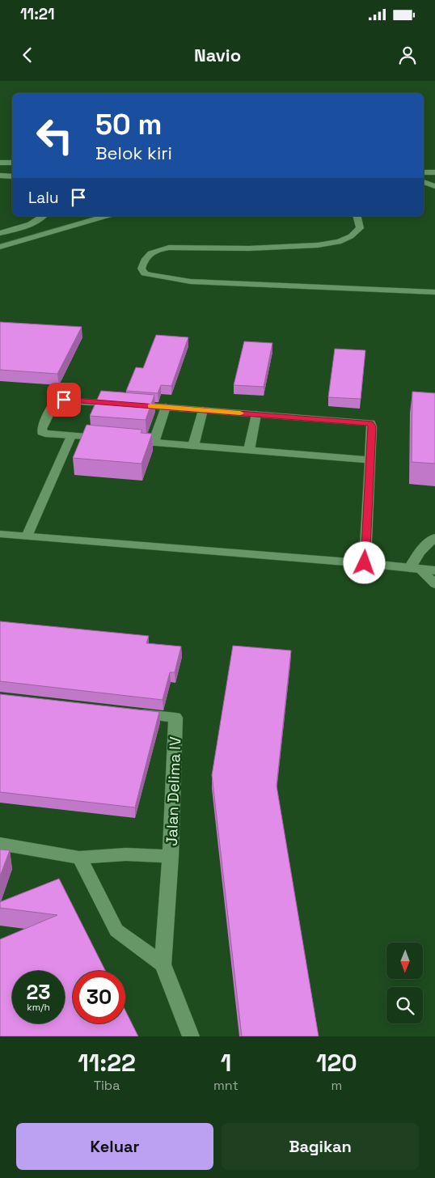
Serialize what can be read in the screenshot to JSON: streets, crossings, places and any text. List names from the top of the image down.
{
  "streets": {
    "street": ["Jalan Delima IV"]
  },
  "north": "bottom",
  "page": {
    "status": "11:21",
    "header": "Navio",
    "turn": ["50 m", "Belok kiri"],
    "then": "Lalu",
    "speed": "23 km/h",
    "limit": "30",
    "eta": [
      "11:22",
      "Tiba",
      "1",
      "mnt",
      "120",
      "m"
    ],
    "buttons": ["Keluar", "Bagikan"]
  }
}
